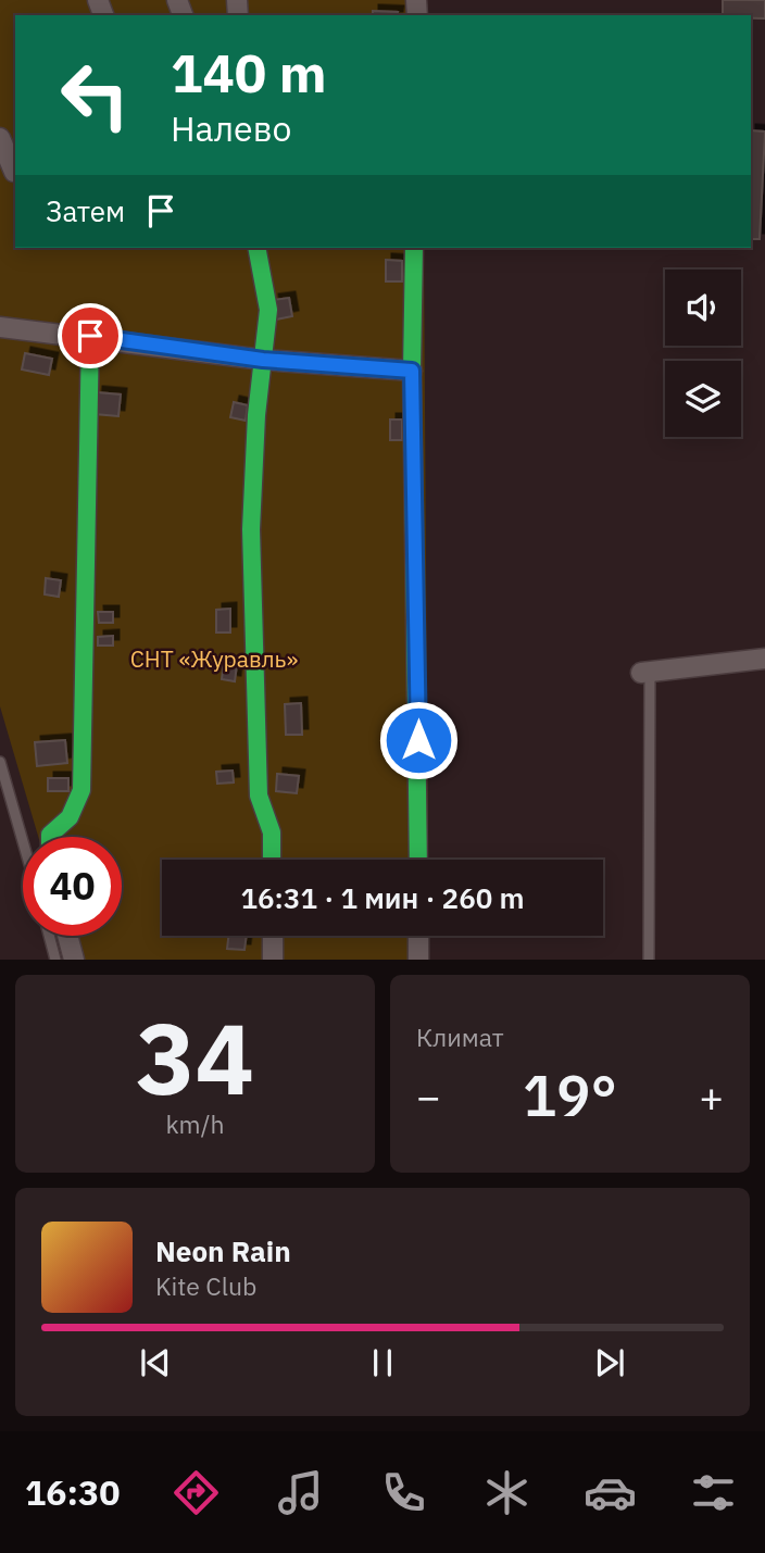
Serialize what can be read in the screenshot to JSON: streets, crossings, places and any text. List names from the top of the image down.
{
  "parks": ["СНТ «Журавль»"],
  "page": {
    "turn": ["140 m", "Налево"],
    "then": "Затем",
    "limit": "40",
    "trip": "16:31 · 1 мин · 260 m",
    "tile": [
      ["34", "km/h"],
      "Климат"
    ],
    "heat": ["−", "19°", "+"],
    "song": ["Neon Rain", "Kite Club"],
    "tabs": "16:30"
  }
}
